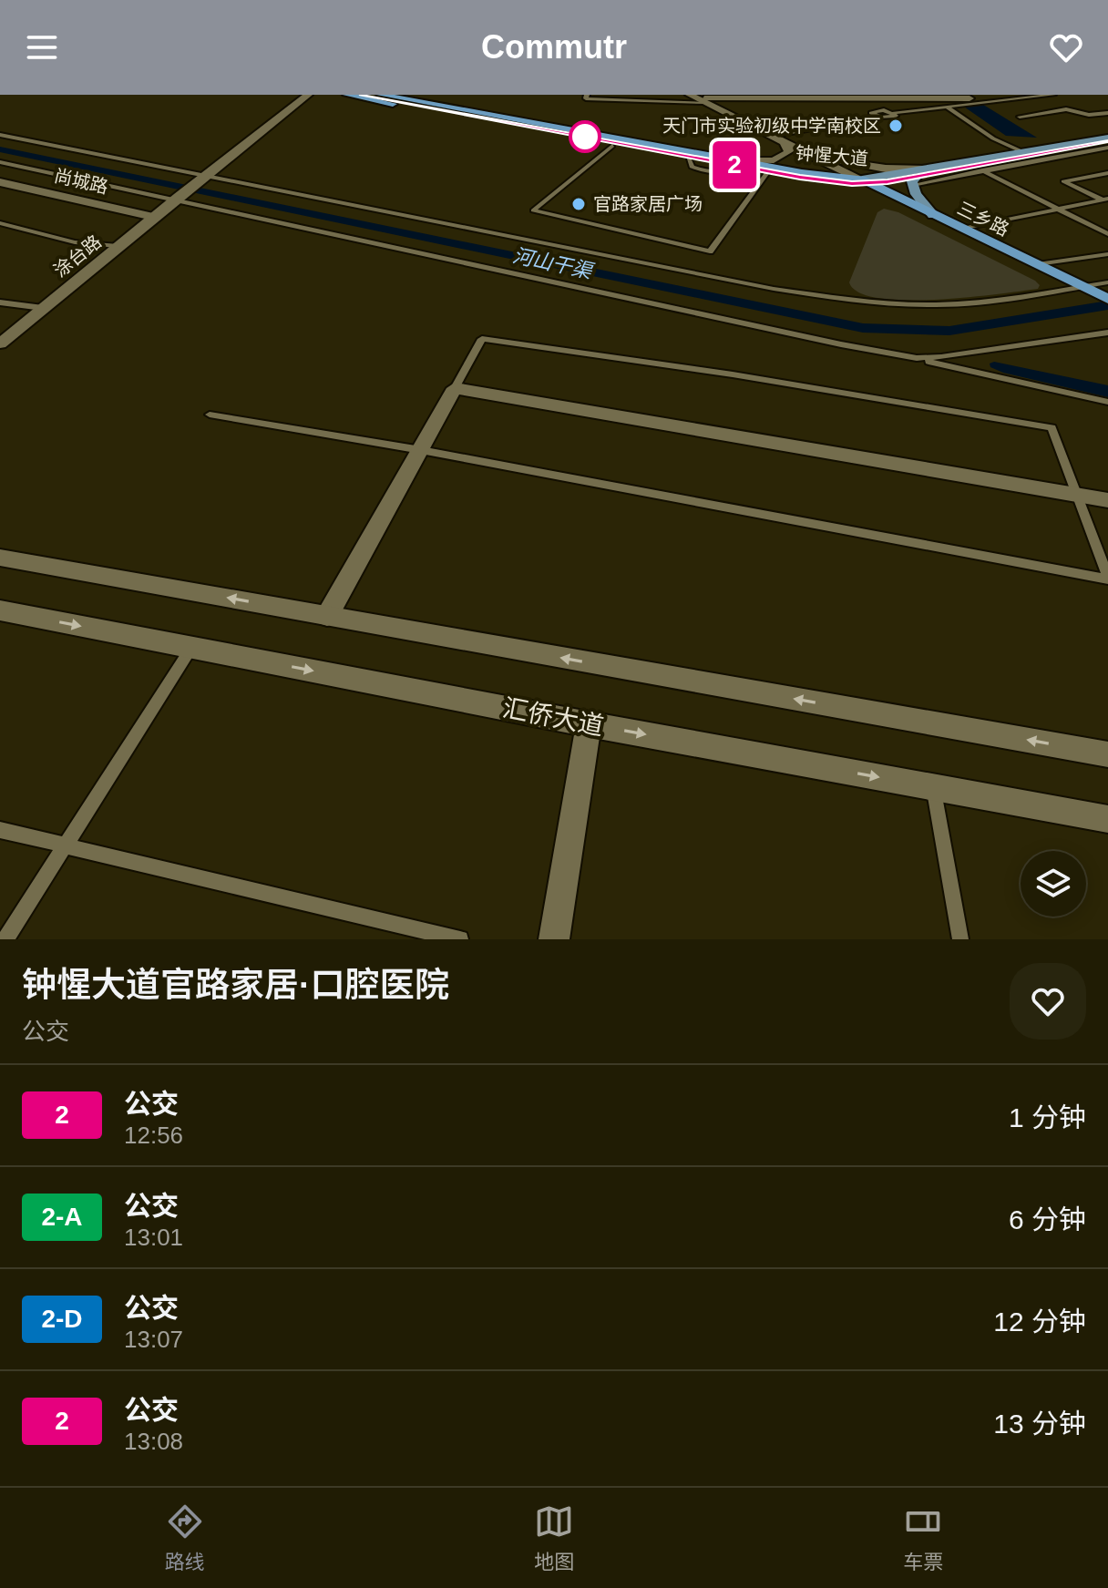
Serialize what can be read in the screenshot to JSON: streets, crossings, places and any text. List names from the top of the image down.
{
  "streets": {
    "highway": ["钟惺大道", "三乡路"],
    "street": ["尚城路", "涂台路", "汇侨大道"]
  },
  "crossings": [
    ["钟惺大道", "三乡路"],
    ["尚城路", "涂台路"]
  ],
  "water": ["河山干渠"],
  "places": ["天门市实验初级中学南校区", "官路家居广场"],
  "lines": ["bus line 2"],
  "page": {
    "header": "Commutr",
    "on_map": "2",
    "heading": ["钟惺大道官路家居·口腔医院", "公交"],
    "list": [
      {
        "mark": "2",
        "name": "公交",
        "note": "12:56",
        "value": "1 分钟"
      },
      {
        "mark": "2-A",
        "name": "公交",
        "note": "13:01",
        "value": "6 分钟"
      },
      {
        "mark": "2-D",
        "name": "公交",
        "note": "13:07",
        "value": "12 分钟"
      },
      {
        "mark": "2",
        "name": "公交",
        "note": "13:08",
        "value": "13 分钟"
      }
    ],
    "tabs": ["路线", "地图", "车票"]
  }
}
